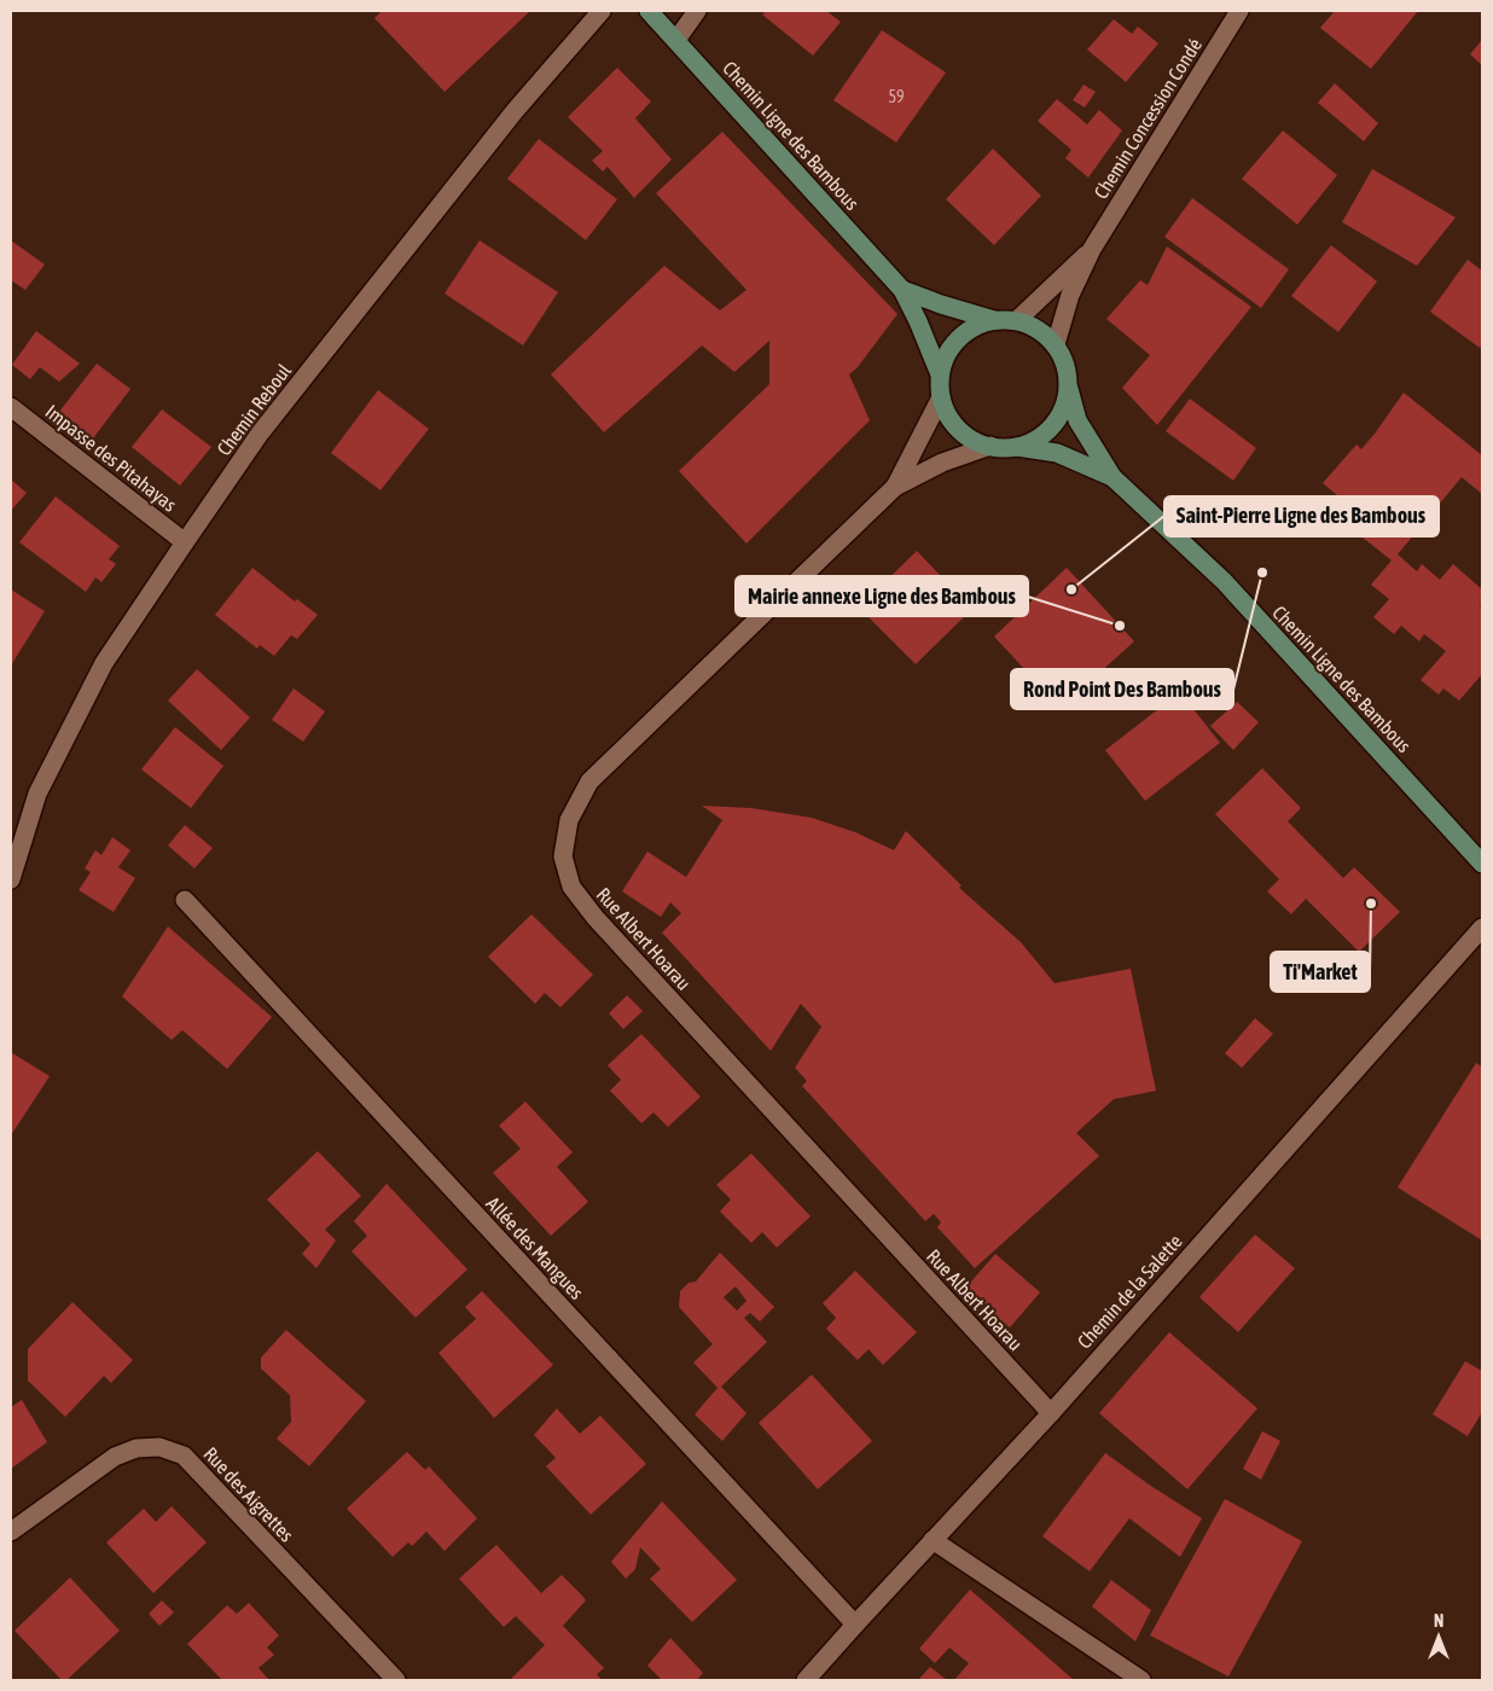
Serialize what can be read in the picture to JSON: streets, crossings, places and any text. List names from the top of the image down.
{
  "streets": {
    "main road": ["Chemin Ligne des Bambous"],
    "street": [
      "Chemin Concession Condé",
      "Chemin Reboul",
      "Impasse des Pitahayas",
      "Rue Albert Hoarau",
      "Allée des Mangues",
      "Chemin de la Salette",
      "Rue des Aigrettes"
    ]
  },
  "crossings": [
    ["Chemin Concession Condé", "Chemin Ligne des Bambous"],
    ["Chemin Concession Condé", "Rue Albert Hoarau"],
    ["Chemin Ligne des Bambous", "Rue Albert Hoarau"],
    ["Chemin Reboul", "Impasse des Pitahayas"],
    ["Rue Albert Hoarau", "Chemin de la Salette"],
    ["Allée des Mangues", "Chemin de la Salette"]
  ],
  "places": [
    "Rond Point Des Bambous",
    "Saint-Pierre Ligne des Bambous",
    "Mairie annexe Ligne des Bambous",
    "Ti'Market"
  ],
  "house_numbers": ["59"],
  "north": "top"
}
